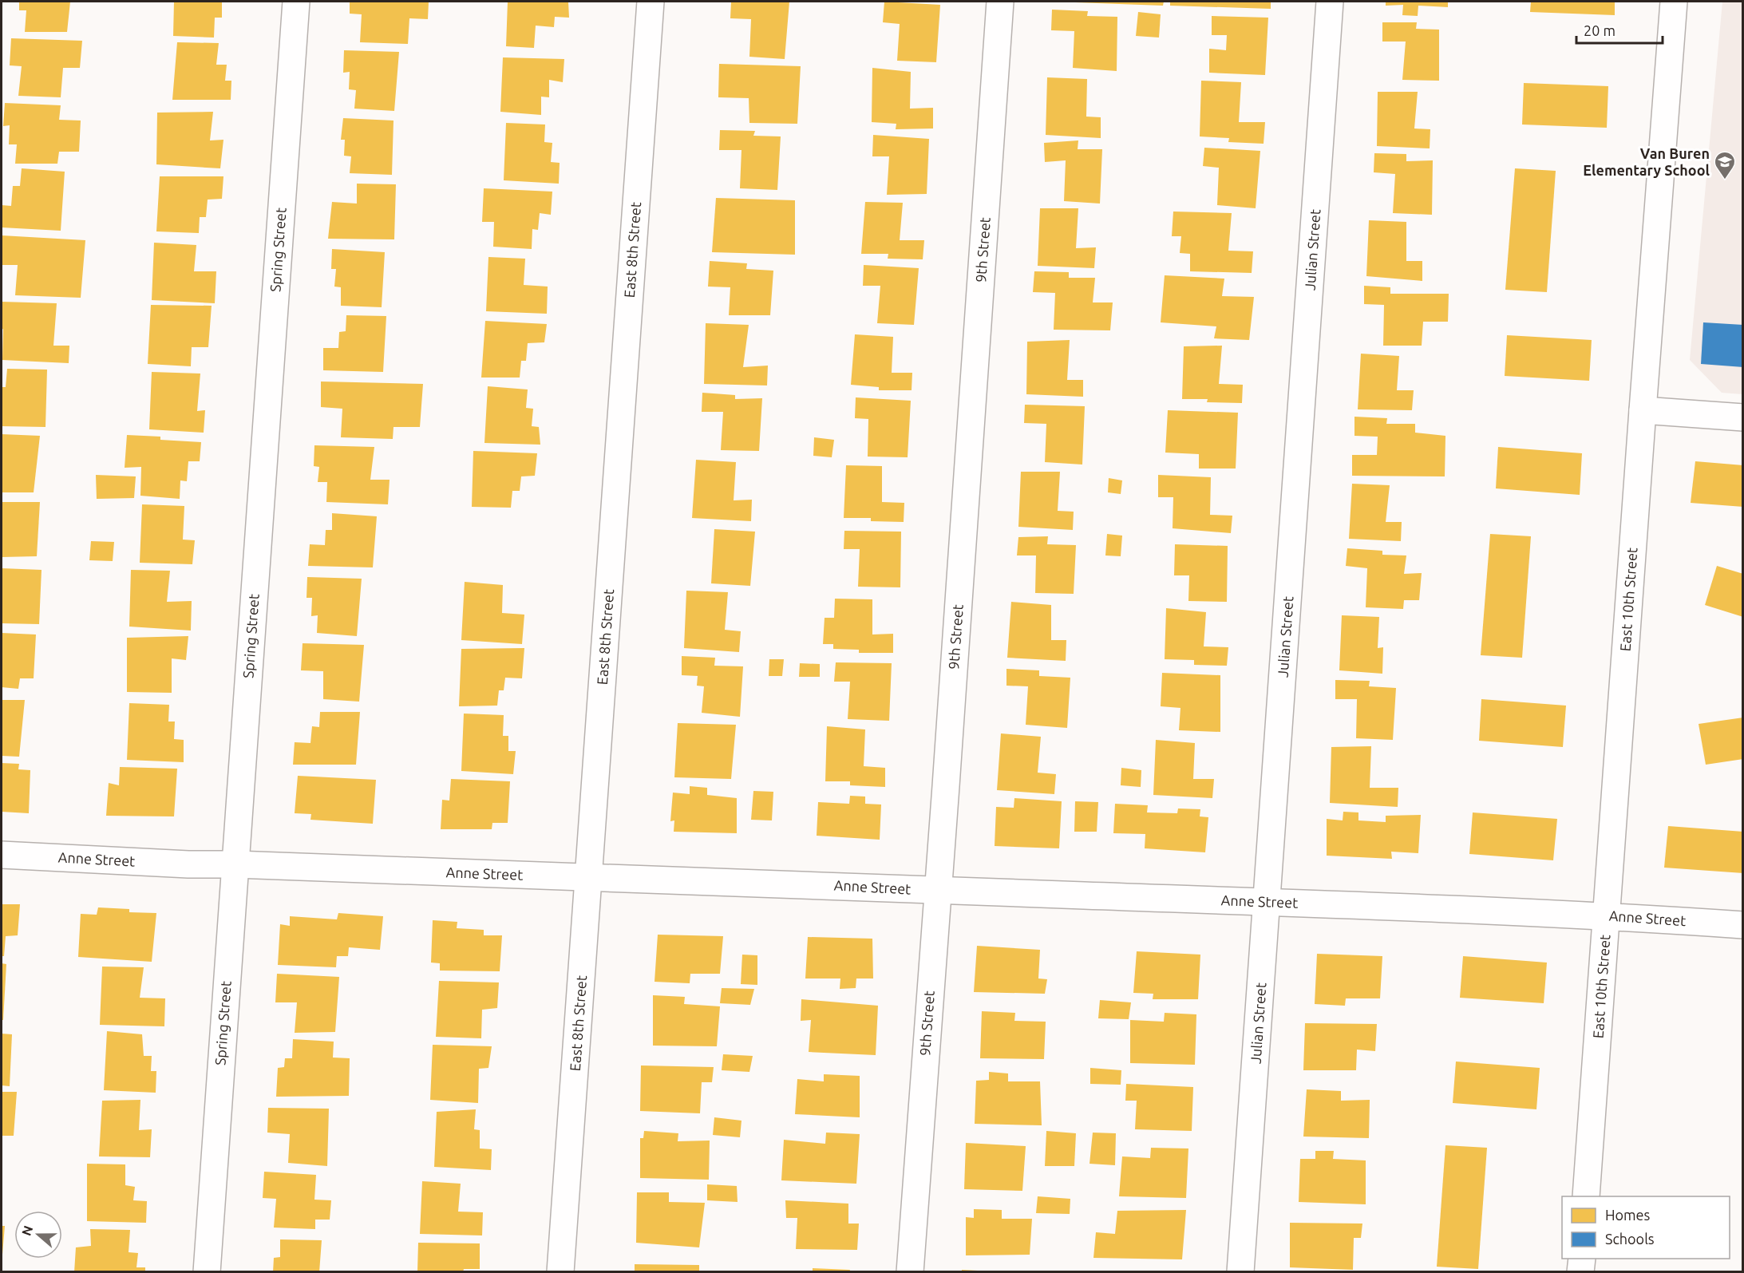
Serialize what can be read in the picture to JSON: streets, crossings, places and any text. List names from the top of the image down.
{
  "streets": {
    "street": [
      "Spring Street",
      "East 8th Street",
      "9th Street",
      "Julian Street",
      "East 10th Street",
      "Anne Street"
    ]
  },
  "crossings": [
    ["Spring Street", "Anne Street"],
    ["East 8th Street", "Anne Street"],
    ["9th Street", "Anne Street"],
    ["Julian Street", "Anne Street"],
    ["East 10th Street", "Anne Street"]
  ],
  "places": {
    "school or university": ["Van Buren Elementary School"]
  },
  "legend": ["Homes", "Schools"],
  "scale_bar": "20 m",
  "north": "left"
}
